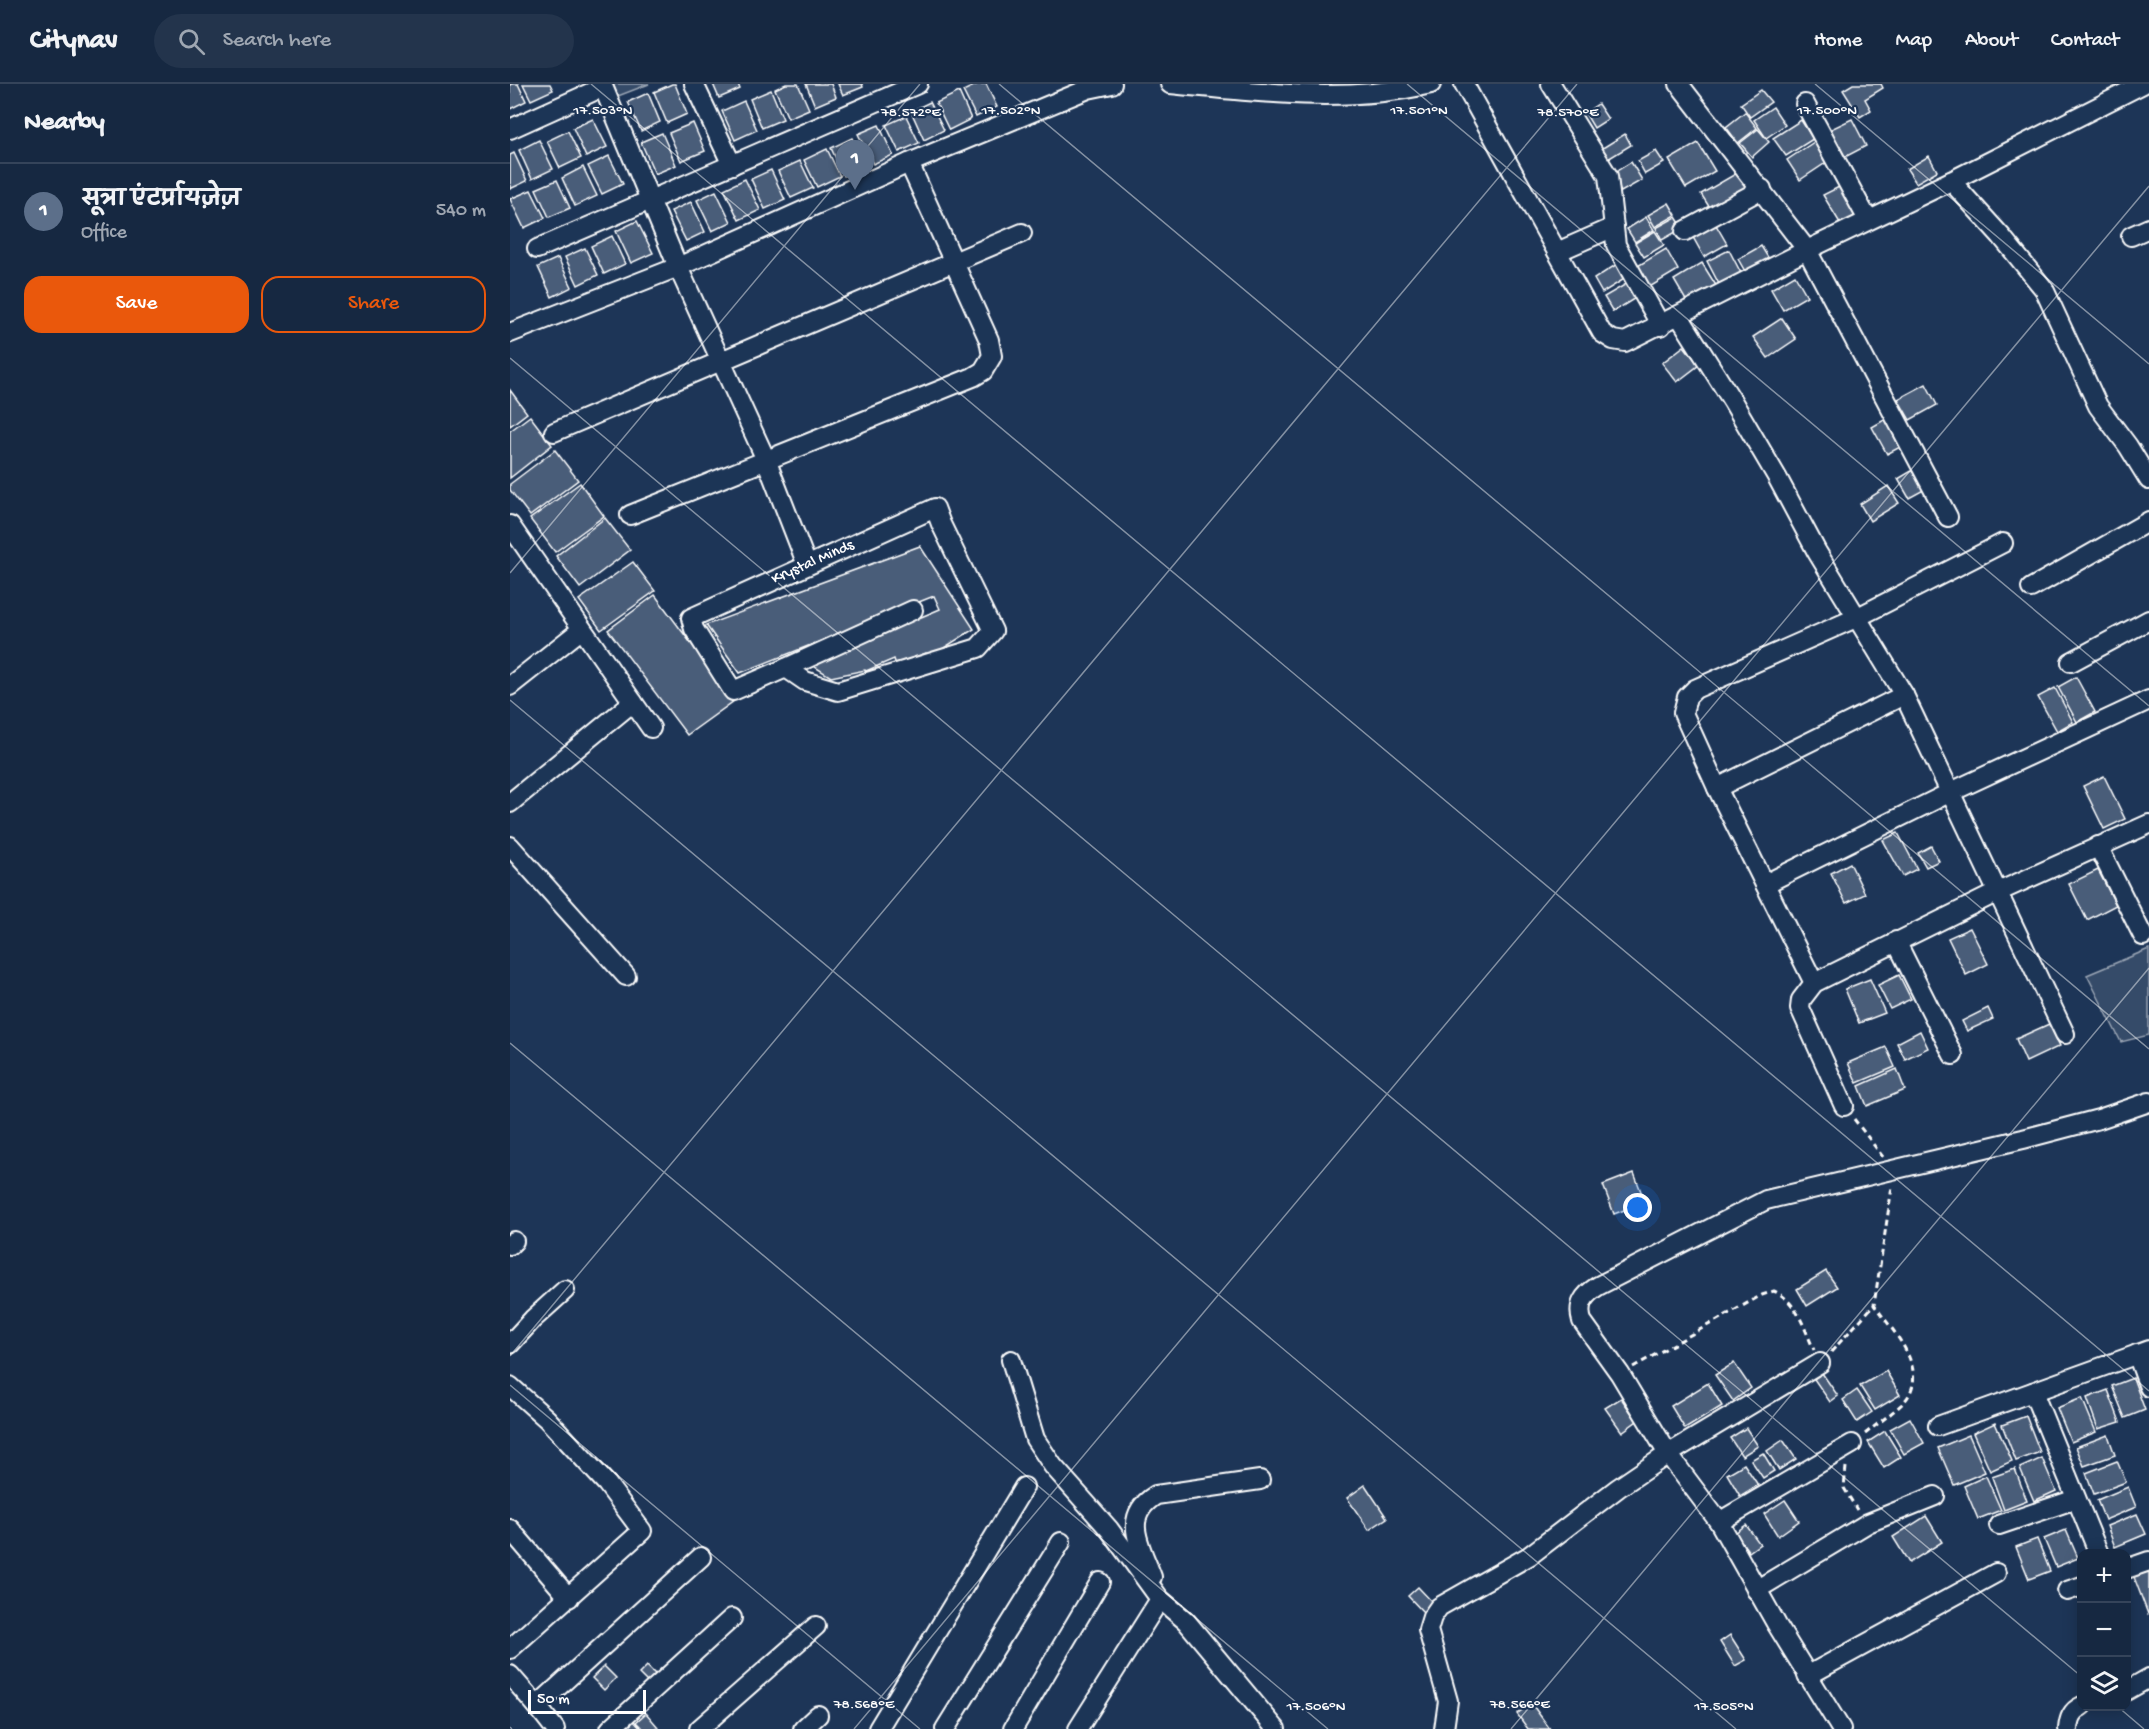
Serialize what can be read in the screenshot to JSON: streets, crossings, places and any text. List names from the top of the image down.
{
  "streets": {
    "street": ["Krystal Minds"]
  },
  "scale_bar": "50 m",
  "page": {
    "header": "Citynav",
    "search": "Search here",
    "nav": [
      "Home",
      "Map",
      "About",
      "Contact"
    ],
    "heading": "Nearby",
    "pins": "1",
    "list": [
      {
        "mark": "1",
        "name": "सूत्रा एंटर्प्रायज़ेज़",
        "note": "Office",
        "value": "540 m"
      }
    ],
    "buttons": ["Save", "Share"],
    "map_buttons": ["+", "−"],
    "scale": "50 m"
  },
  "coordinates": [
    "17.503°N",
    "17.502°N",
    "17.501°N",
    "17.500°N",
    "78.572°E",
    "78.570°E",
    "78.568°E",
    "78.566°E",
    "17.506°N",
    "17.505°N"
  ]
}
